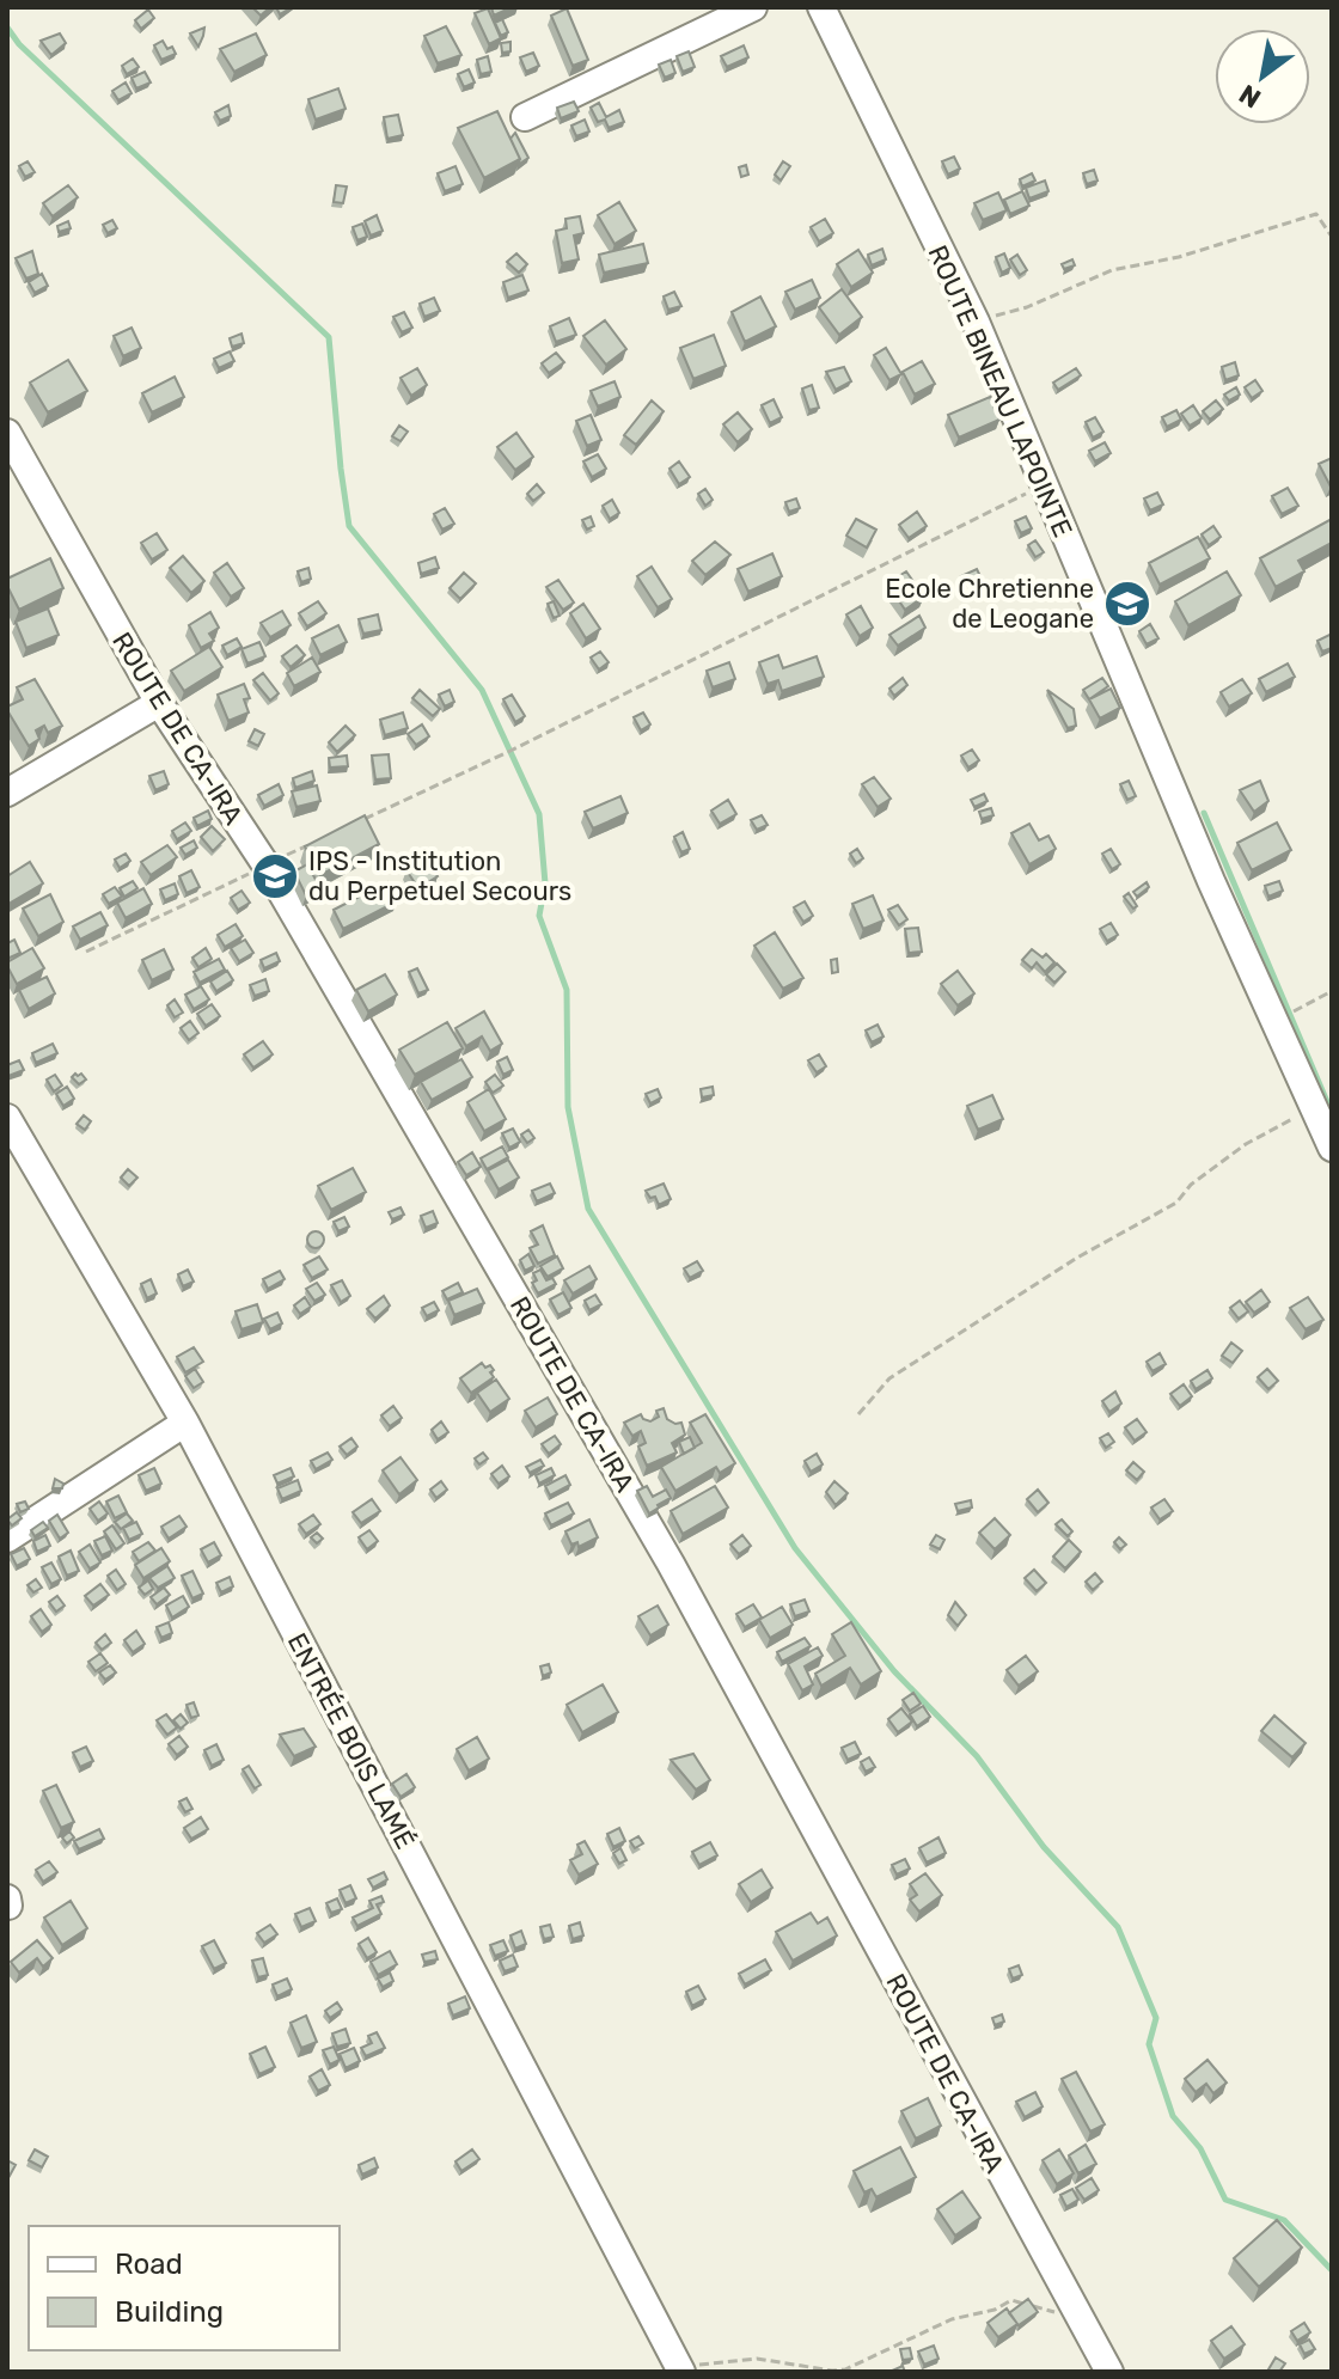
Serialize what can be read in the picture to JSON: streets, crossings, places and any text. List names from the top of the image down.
{
  "streets": {
    "street": ["ROUTE BINEAU LAPOINTE", "ROUTE DE CA-IRA", "ENTRÉE BOIS LAMÉ"]
  },
  "places": {
    "school or university": ["Ecole Chretienne de Leogane", "IPS - Institution du Perpetuel Secours"]
  },
  "legend": ["Road", "Building"],
  "north": "bottom left"
}
